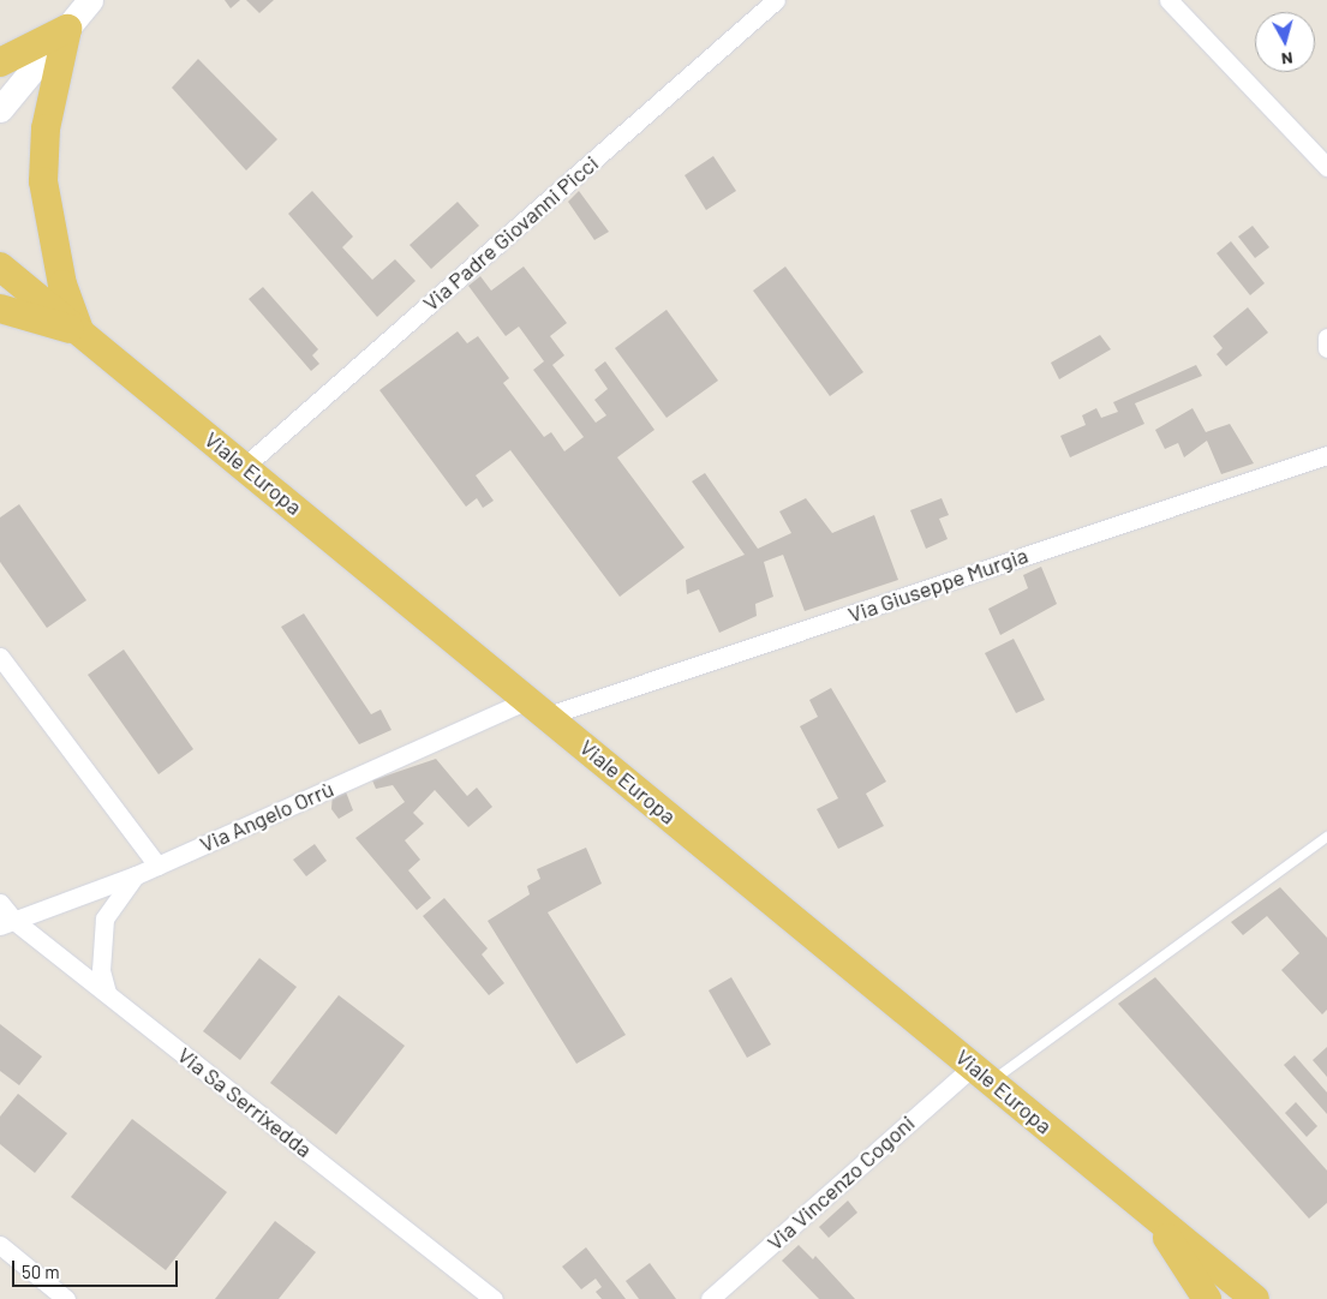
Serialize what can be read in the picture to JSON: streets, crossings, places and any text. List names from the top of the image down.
{
  "streets": {
    "main road": ["Viale Europa"],
    "street": [
      "Via Padre Giovanni Picci",
      "Via Giuseppe Murgia",
      "Via Angelo Orrù",
      "Via Sa Serrixedda",
      "Via Vincenzo Cogoni"
    ]
  },
  "crossings": [
    ["Via Padre Giovanni Picci", "Viale Europa"],
    ["Viale Europa", "Via Giuseppe Murgia"],
    ["Viale Europa", "Via Angelo Orrù"],
    ["Viale Europa", "Via Vincenzo Cogoni"],
    ["Via Giuseppe Murgia", "Via Angelo Orrù"],
    ["Via Angelo Orrù", "Via Sa Serrixedda"]
  ],
  "scale_bar": "50 m",
  "north": "bottom"
}
